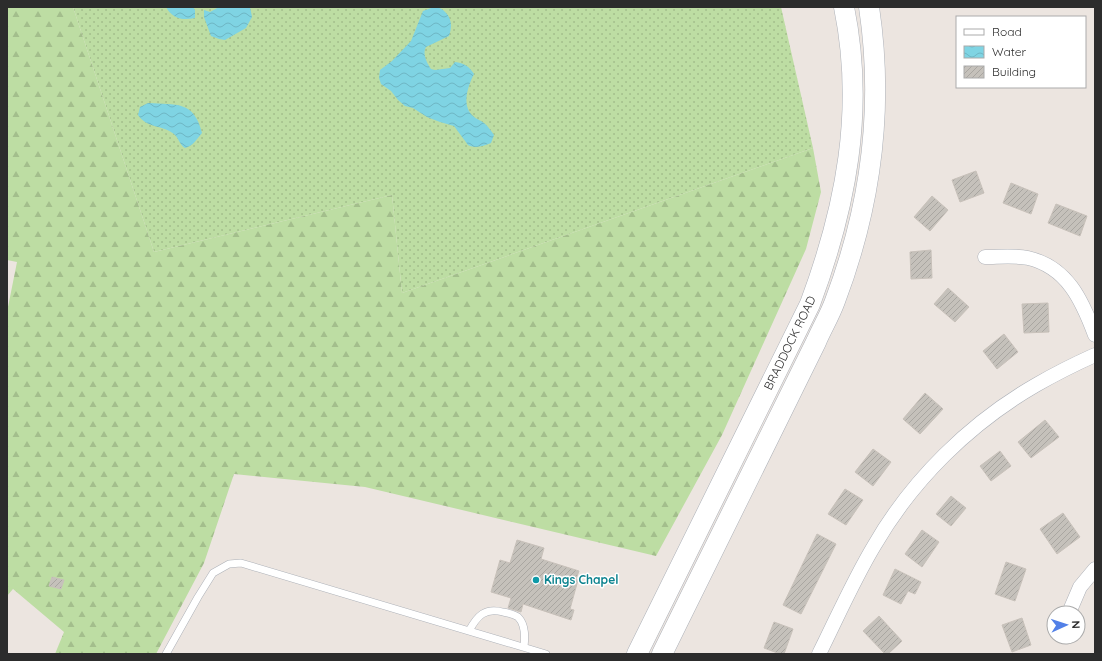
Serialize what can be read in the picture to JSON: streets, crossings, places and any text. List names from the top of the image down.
{
  "streets": {
    "main road": ["BRADDOCK ROAD"]
  },
  "places": ["Kings Chapel"],
  "legend": ["Road", "Water", "Building"],
  "north": "right"
}
